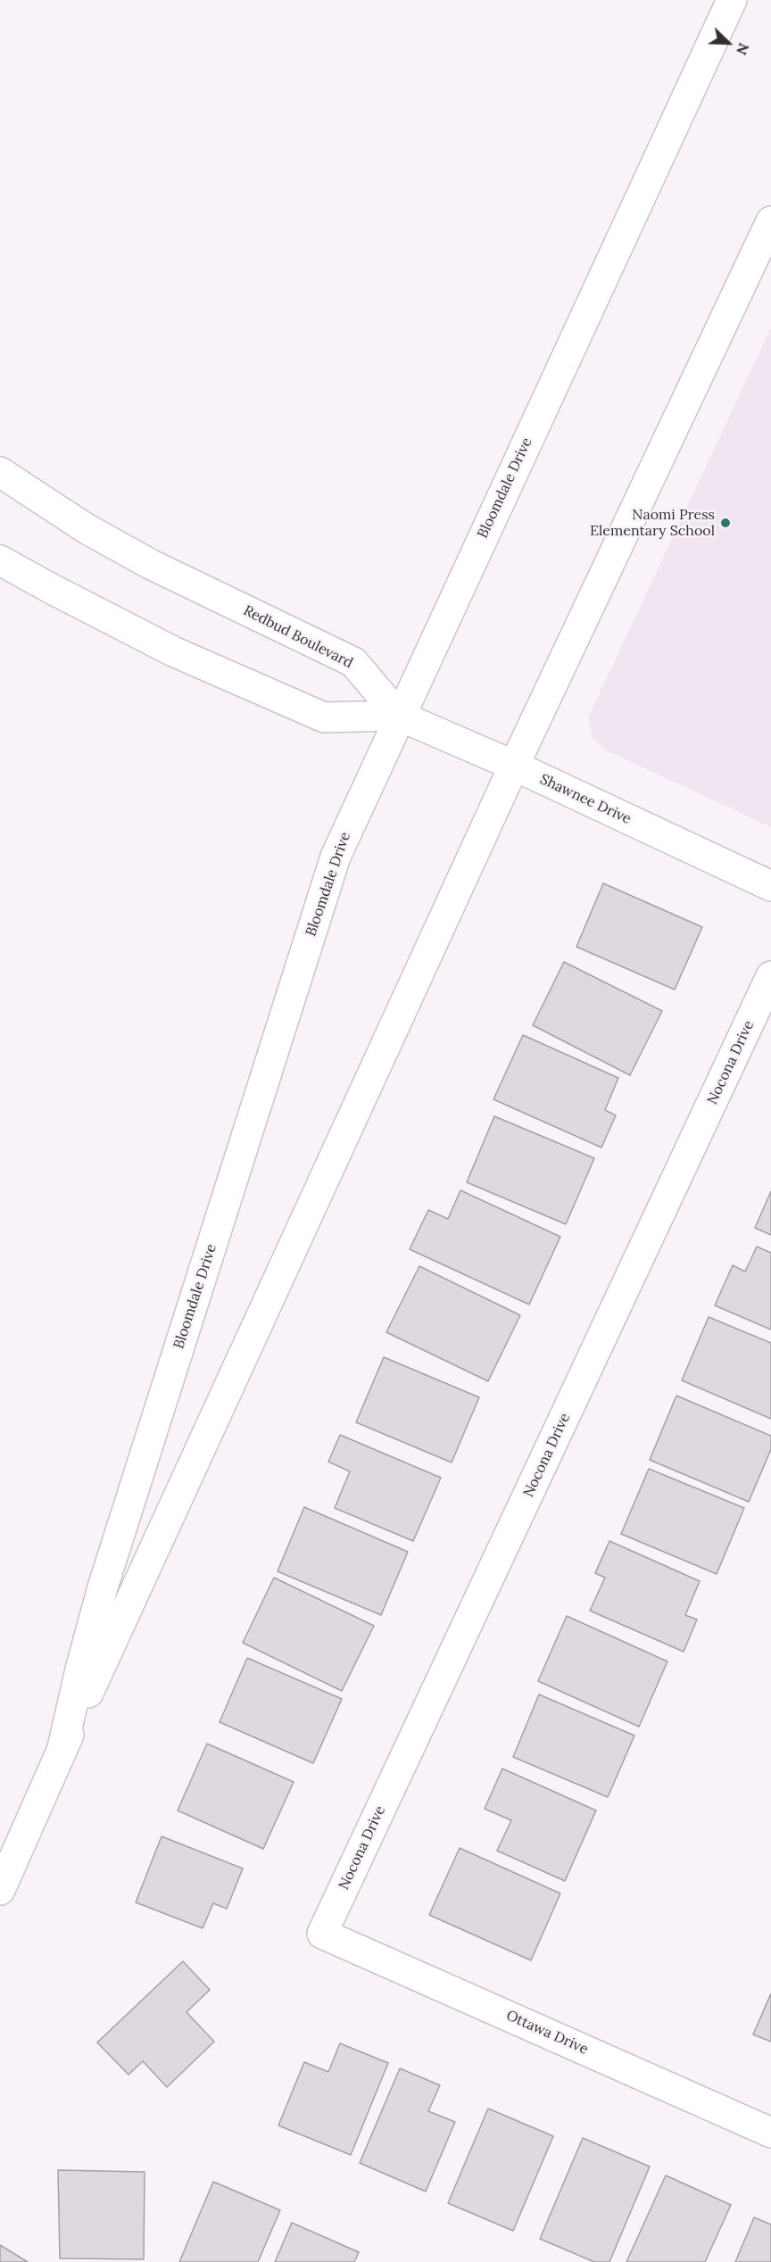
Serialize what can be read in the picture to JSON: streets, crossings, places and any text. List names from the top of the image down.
{
  "streets": {
    "street": [
      "Bloomdale Drive",
      "Redbud Boulevard",
      "Shawnee Drive",
      "Nocona Drive",
      "Ottawa Drive"
    ]
  },
  "crossings": [
    ["Bloomdale Drive", "Redbud Boulevard"],
    ["Bloomdale Drive", "Shawnee Drive"],
    ["Redbud Boulevard", "Shawnee Drive"],
    ["Nocona Drive", "Ottawa Drive"]
  ],
  "places": ["Naomi Press Elementary School"],
  "north": "bottom right"
}
